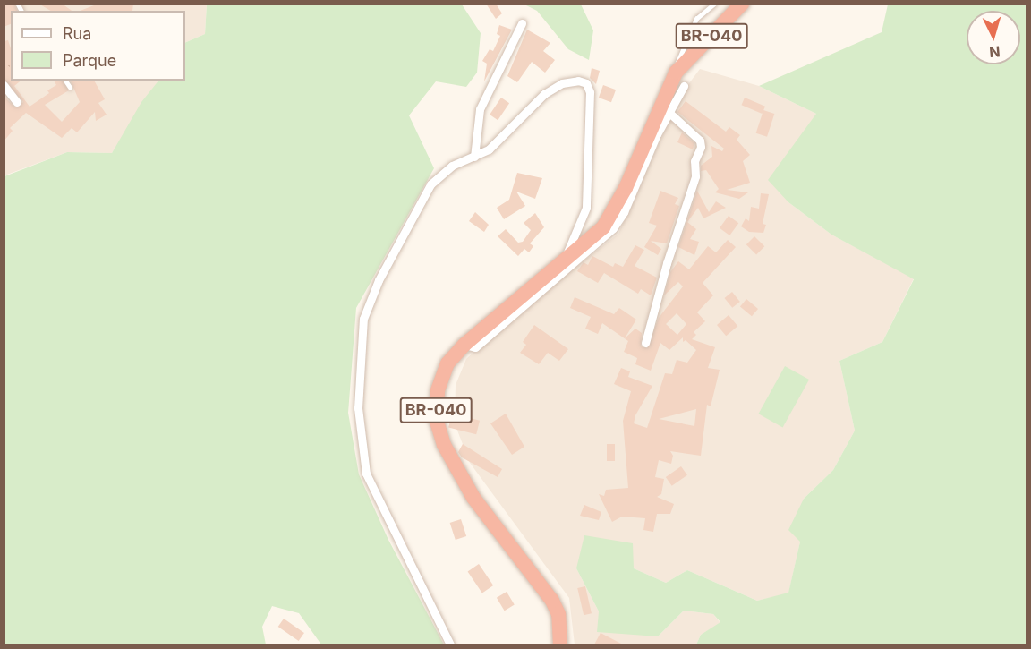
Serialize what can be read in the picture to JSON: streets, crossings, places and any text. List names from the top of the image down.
{
  "streets": {
    "highway": ["BR-040"]
  },
  "legend": ["Rua", "Parque"],
  "north": "bottom"
}
